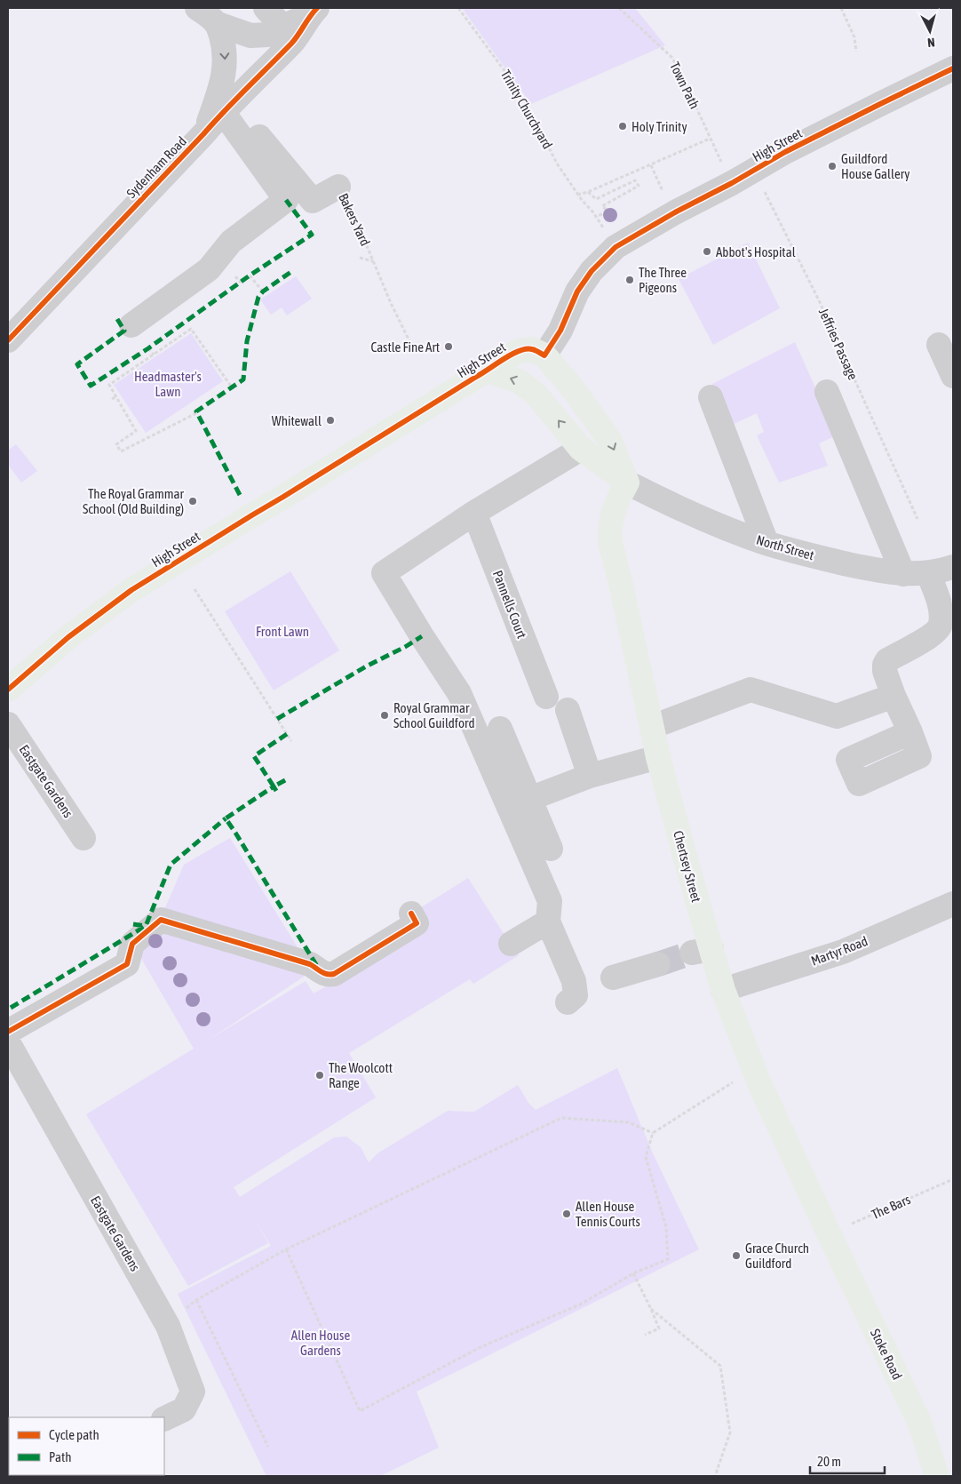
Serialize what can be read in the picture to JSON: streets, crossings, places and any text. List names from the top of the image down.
{
  "streets": {
    "main road": [
      "High Street",
      "North Street",
      "Chertsey Street",
      "Stoke Road"
    ],
    "street": [
      "Sydenham Road",
      "Bakers Yard",
      "Pannells Court",
      "Eastgate Gardens",
      "Martyr Road"
    ],
    "path": [
      "Town Path",
      "Trinity Churchyard",
      "Jeffries Passage",
      "The Bars"
    ]
  },
  "crossings": [
    ["High Street", "Jeffries Passage"],
    ["High Street", "North Street"],
    ["Sydenham Road", "Bakers Yard"],
    ["North Street", "Chertsey Street"],
    ["Chertsey Street", "Martyr Road"],
    ["Chertsey Street", "The Bars"],
    ["Chertsey Street", "Stoke Road"],
    ["The Bars", "Stoke Road"]
  ],
  "parks": ["Headmaster's Lawn", "Front Lawn", "Allen House Gardens"],
  "places": [
    "Holy Trinity",
    "Guildford House Gallery",
    "Abbot's Hospital",
    "The Three Pigeons",
    "Castle Fine Art",
    "Whitewall",
    "The Royal Grammar School (Old Building)",
    "Royal Grammar School Guildford",
    "The Woolcott Range",
    "Allen House Tennis Courts",
    "Grace Church Guildford"
  ],
  "legend": ["Cycle path", "Path"],
  "scale_bar": "20 m",
  "north": "bottom"
}
